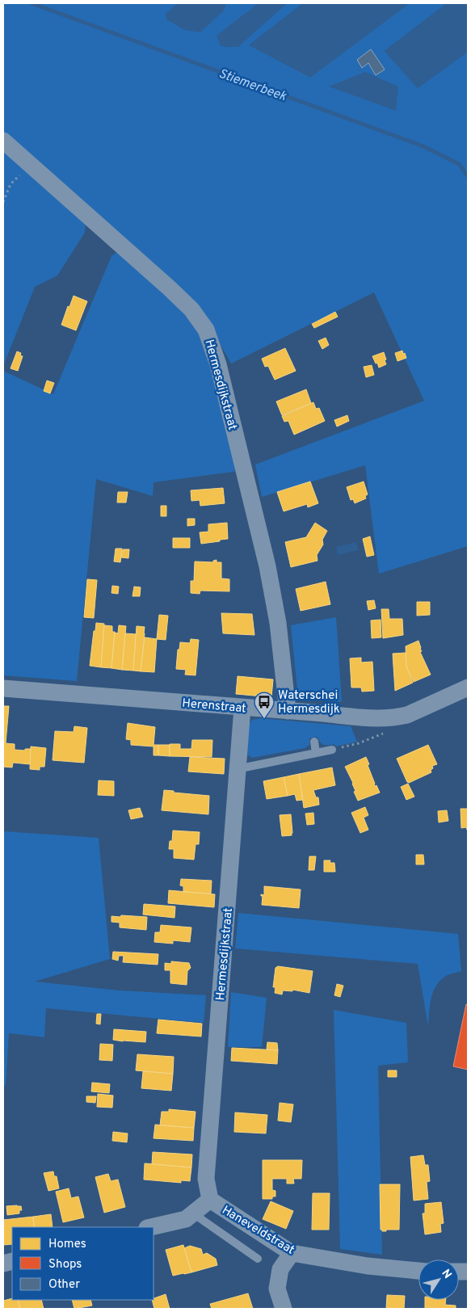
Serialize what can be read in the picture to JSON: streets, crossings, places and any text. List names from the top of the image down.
{
  "streets": {
    "street": ["Hermesdijkstraat", "Herenstraat", "Haneveldstraat"]
  },
  "crossings": [
    ["Hermesdijkstraat", "Herenstraat"],
    ["Hermesdijkstraat", "Haneveldstraat"]
  ],
  "water": ["Stiemerbeek"],
  "places": {
    "bus stop": ["Waterschei Hermesdijk"]
  },
  "legend": ["Homes", "Shops", "Other"],
  "north": "top right"
}
